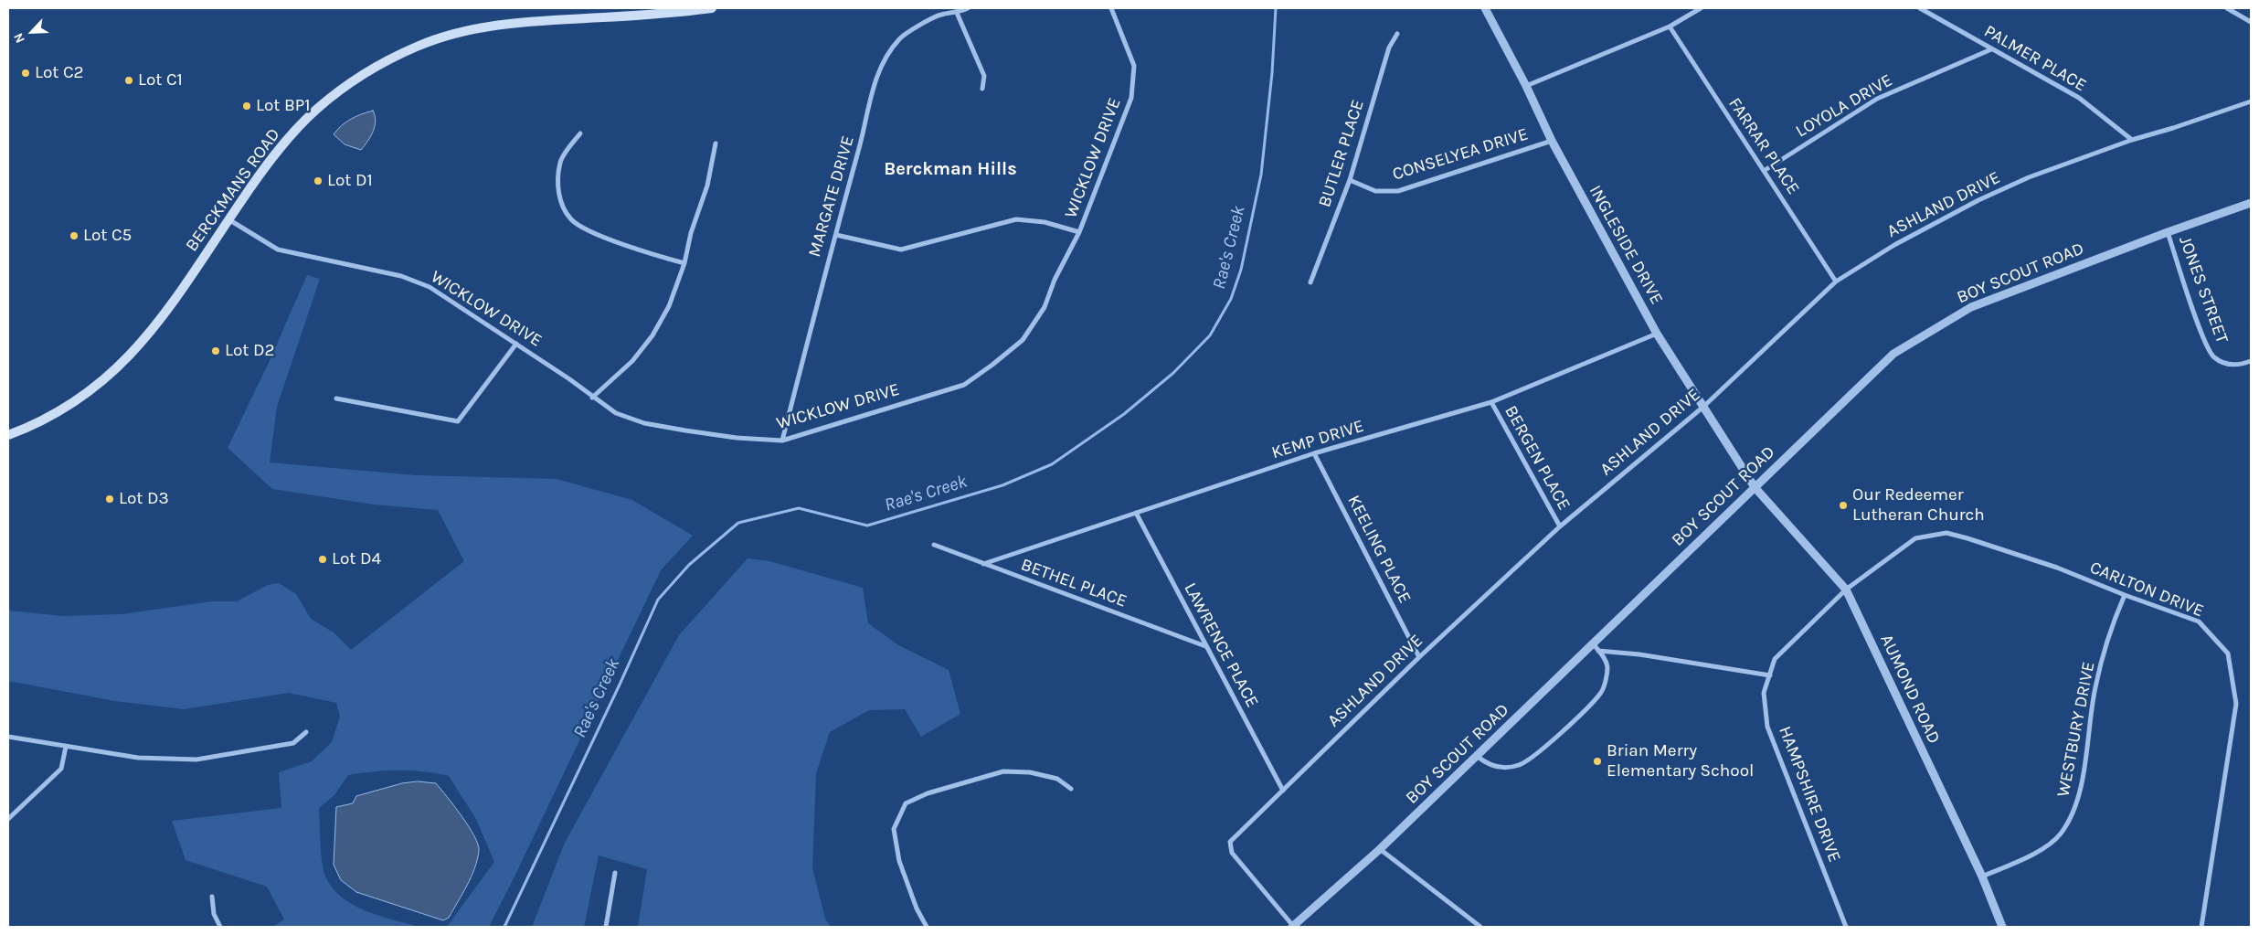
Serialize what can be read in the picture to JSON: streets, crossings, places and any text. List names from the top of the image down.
{
  "streets": {
    "main road": ["BERCKMANS ROAD"],
    "street": [
      "PALMER PLACE",
      "LOYOLA DRIVE",
      "FARRAR PLACE",
      "BUTLER PLACE",
      "CONSELYEA DRIVE",
      "WICKLOW DRIVE",
      "MARGATE DRIVE",
      "ASHLAND DRIVE",
      "INGLESIDE DRIVE",
      "BOY SCOUT ROAD",
      "JONES STREET",
      "KEMP DRIVE",
      "BERGEN PLACE",
      "KEELING PLACE",
      "BETHEL PLACE",
      "CARLTON DRIVE",
      "LAWRENCE PLACE",
      "AUMOND ROAD",
      "WESTBURY DRIVE",
      "HAMPSHIRE DRIVE"
    ]
  },
  "crossings": [
    ["PALMER PLACE", "LOYOLA DRIVE"],
    ["PALMER PLACE", "ASHLAND DRIVE"],
    ["LOYOLA DRIVE", "FARRAR PLACE"],
    ["FARRAR PLACE", "ASHLAND DRIVE"],
    ["BUTLER PLACE", "CONSELYEA DRIVE"],
    ["CONSELYEA DRIVE", "INGLESIDE DRIVE"],
    ["WICKLOW DRIVE", "BERCKMANS ROAD"],
    ["WICKLOW DRIVE", "MARGATE DRIVE"],
    ["ASHLAND DRIVE", "INGLESIDE DRIVE"],
    ["ASHLAND DRIVE", "BOY SCOUT ROAD"],
    ["ASHLAND DRIVE", "BERGEN PLACE"],
    ["ASHLAND DRIVE", "KEELING PLACE"],
    ["ASHLAND DRIVE", "LAWRENCE PLACE"],
    ["INGLESIDE DRIVE", "BOY SCOUT ROAD"],
    ["INGLESIDE DRIVE", "KEMP DRIVE"],
    ["INGLESIDE DRIVE", "AUMOND ROAD"],
    ["BOY SCOUT ROAD", "JONES STREET"],
    ["BOY SCOUT ROAD", "AUMOND ROAD"],
    ["KEMP DRIVE", "BERGEN PLACE"],
    ["KEMP DRIVE", "KEELING PLACE"],
    ["KEMP DRIVE", "BETHEL PLACE"],
    ["KEMP DRIVE", "LAWRENCE PLACE"],
    ["BETHEL PLACE", "LAWRENCE PLACE"],
    ["CARLTON DRIVE", "AUMOND ROAD"],
    ["CARLTON DRIVE", "WESTBURY DRIVE"],
    ["CARLTON DRIVE", "HAMPSHIRE DRIVE"],
    ["AUMOND ROAD", "WESTBURY DRIVE"],
    ["AUMOND ROAD", "HAMPSHIRE DRIVE"]
  ],
  "districts": ["Berckman Hills"],
  "water": ["Rae's Creek"],
  "places": [
    "Lot C2",
    "Lot C1",
    "Lot BP1",
    "Lot D1",
    "Lot C5",
    "Lot D2",
    "Lot D3",
    "Our Redeemer Lutheran Church",
    "Lot D4",
    "Brian Merry Elementary School"
  ],
  "north": "bottom left"
}
